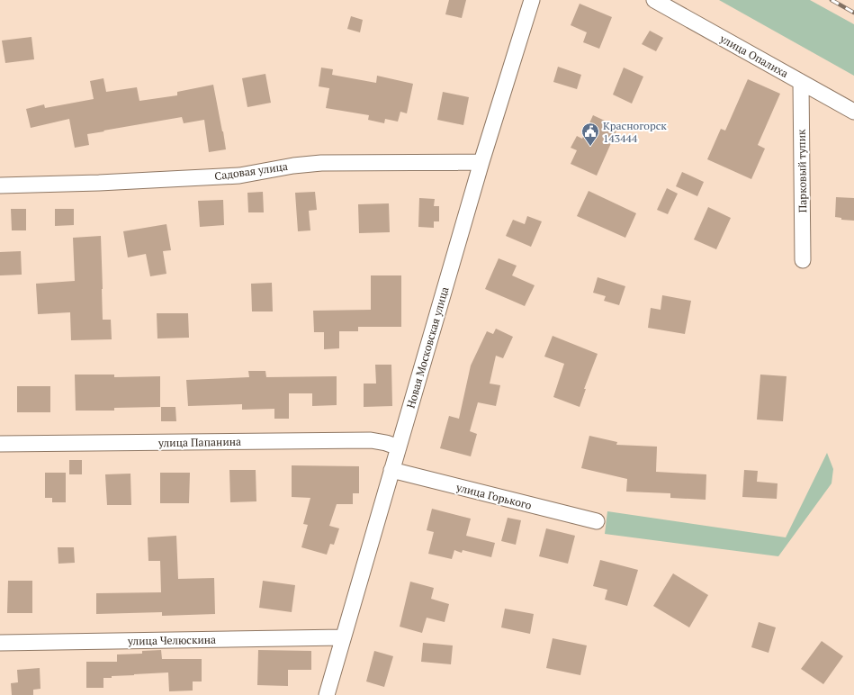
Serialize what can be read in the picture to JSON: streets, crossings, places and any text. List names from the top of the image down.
{
  "streets": {
    "street": [
      "улица Опалиха",
      "Садовая улица",
      "Парковый тупик",
      "Новая Московская улица",
      "улица Папанина",
      "улица Горького",
      "улица Челюскина"
    ]
  },
  "crossings": [
    ["улица Опалиха", "Парковый тупик"],
    ["Садовая улица", "Новая Московская улица"],
    ["Новая Московская улица", "улица Папанина"],
    ["Новая Московская улица", "улица Горького"],
    ["Новая Московская улица", "улица Челюскина"]
  ],
  "places": {
    "public building": ["Красногорск 143444"]
  }
}
